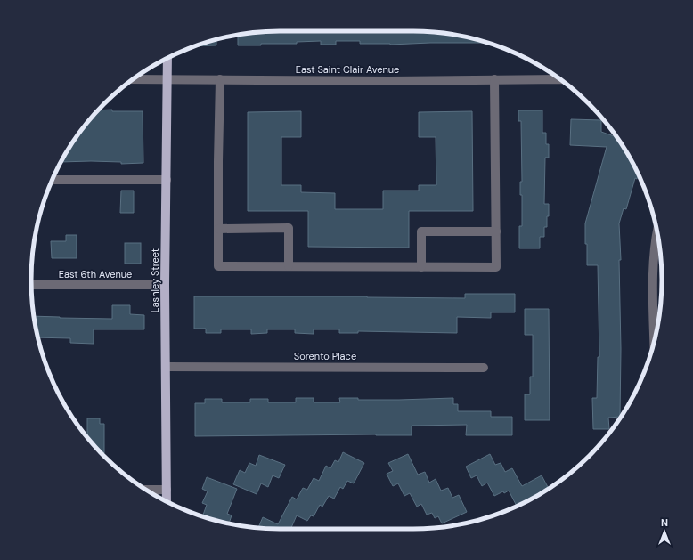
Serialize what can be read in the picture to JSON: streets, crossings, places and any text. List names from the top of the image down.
{
  "streets": {
    "main road": ["Lashley Street"],
    "street": ["East Saint Clair Avenue", "East 6th Avenue", "Sorento Place"]
  },
  "crossings": [
    ["East Saint Clair Avenue", "Lashley Street"],
    ["East 6th Avenue", "Lashley Street"],
    ["Lashley Street", "Sorento Place"]
  ],
  "north": "top"
}
